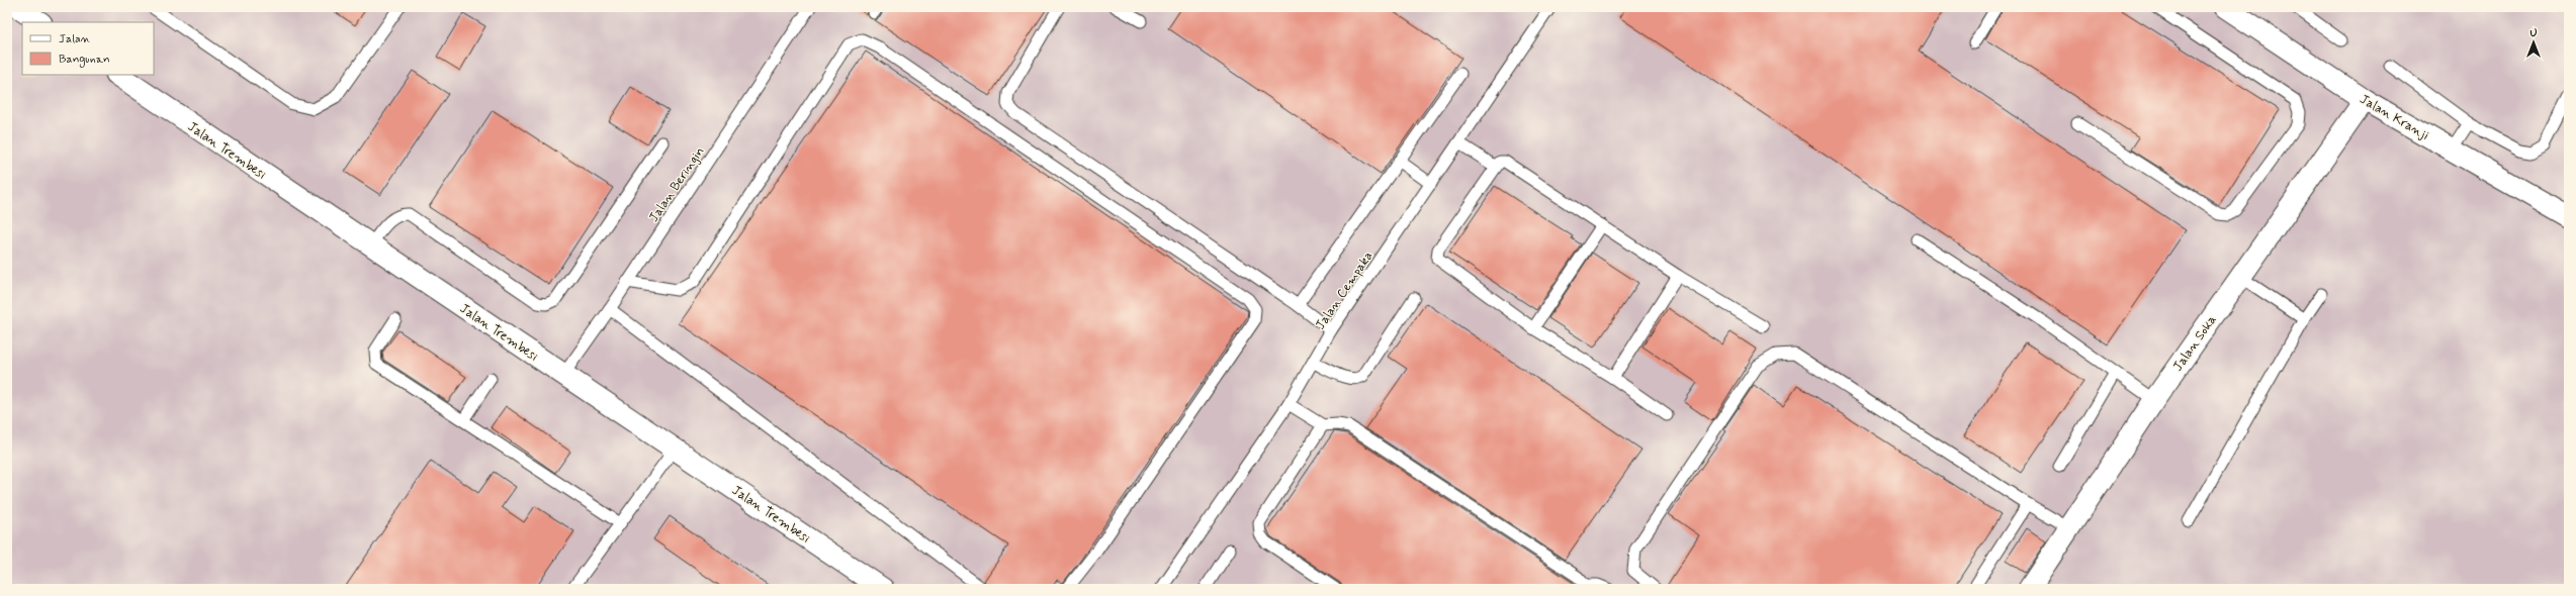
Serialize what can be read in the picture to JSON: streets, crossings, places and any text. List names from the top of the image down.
{
  "streets": {
    "street": ["Jalan Kranji", "Jalan Trembesi", "Jalan Soka"],
    "lane": ["Jalan Beringin", "Jalan Cempaka"]
  },
  "crossings": [
    ["Jalan Kranji", "Jalan Soka"],
    ["Jalan Trembesi", "Jalan Beringin"]
  ],
  "legend": ["Jalan", "Bangunan"],
  "north": "top"
}
